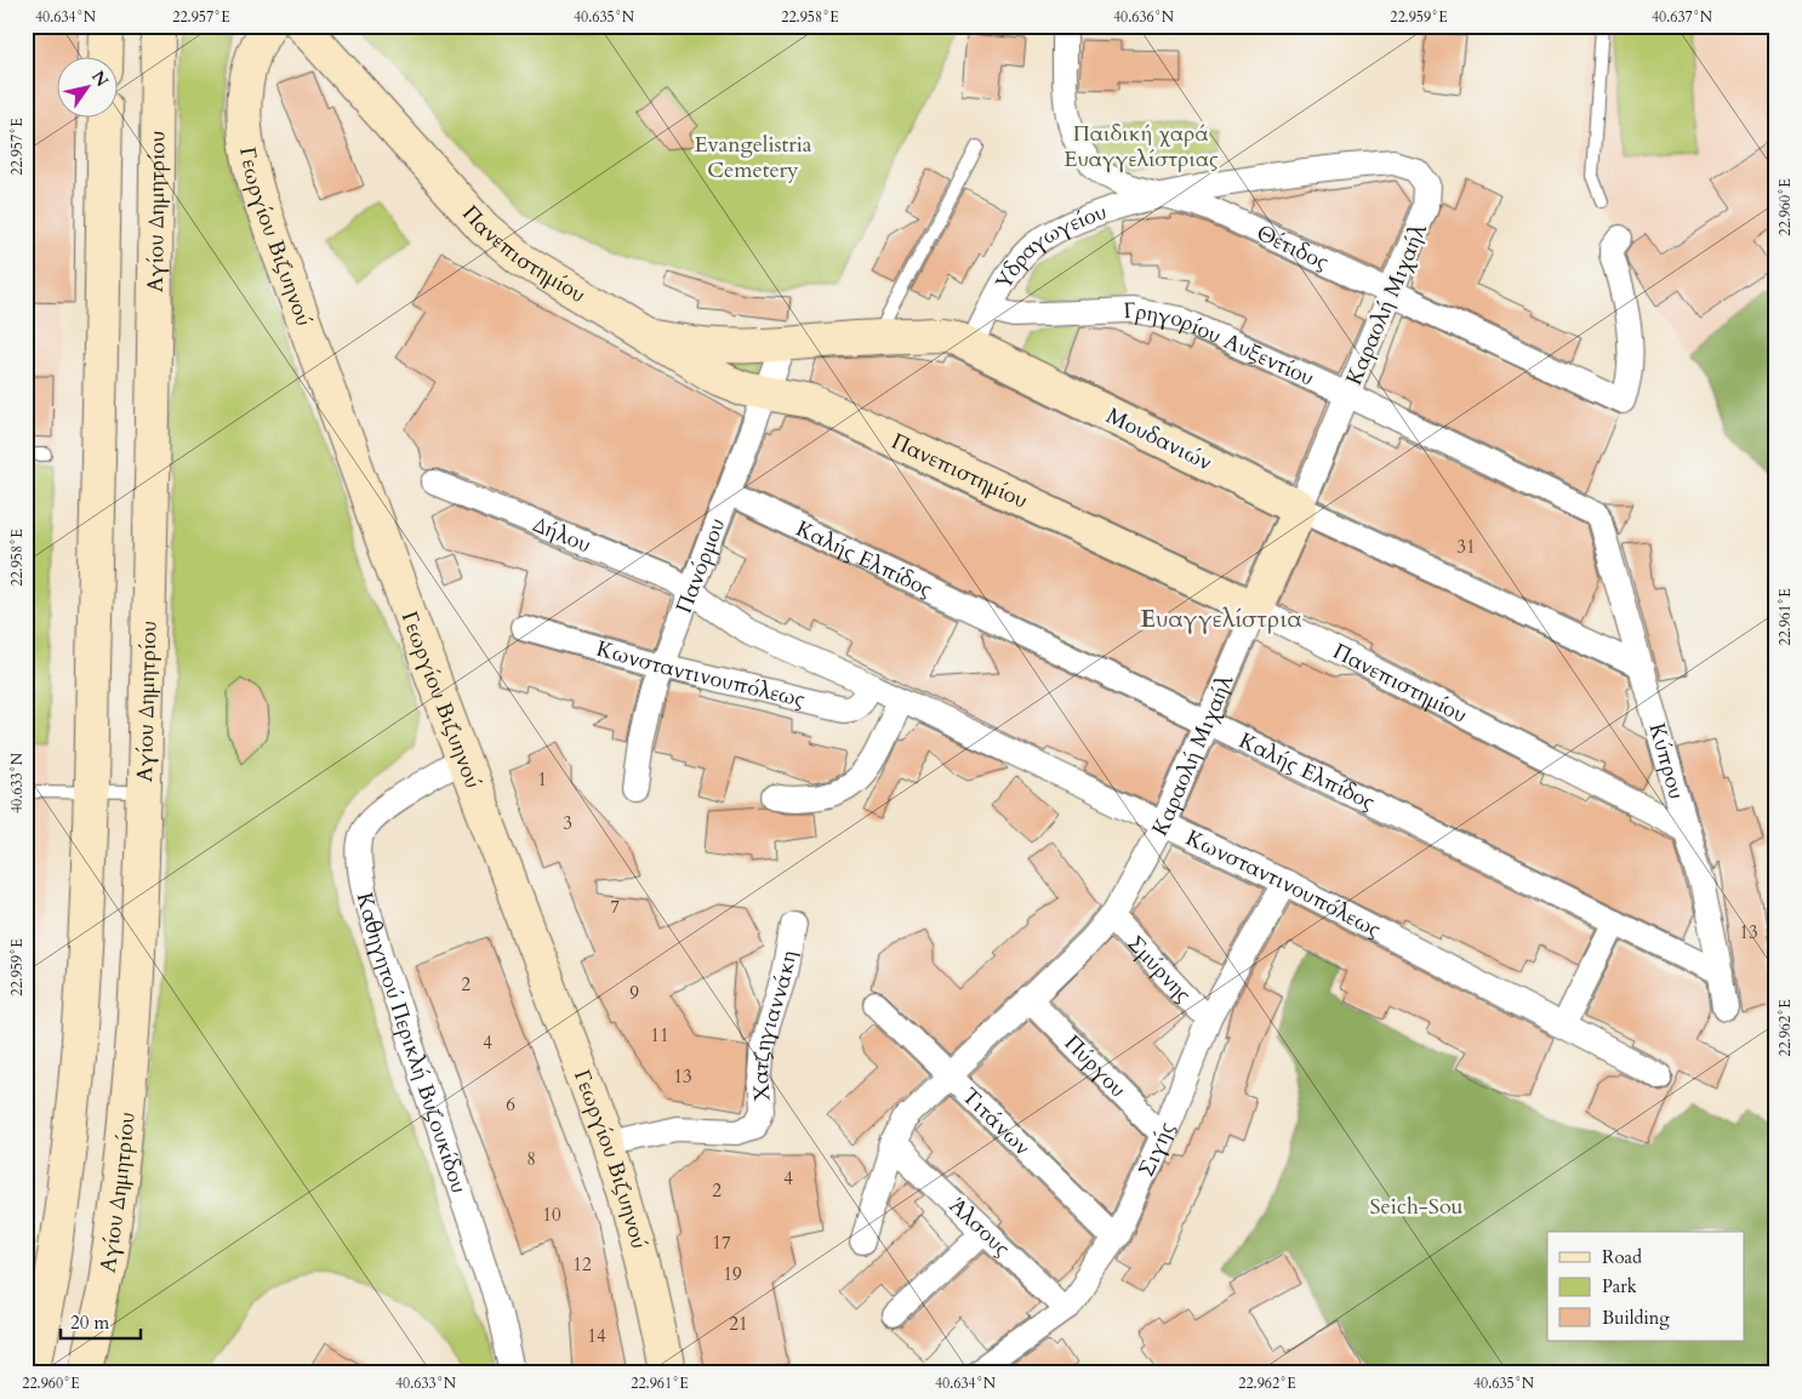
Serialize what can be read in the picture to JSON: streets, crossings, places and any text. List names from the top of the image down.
{
  "streets": {
    "street": [
      "Αγίου Δημητρίου",
      "Γεωργίου Βιζυηνού",
      "Θέτιδος",
      "Πανεπιστημίου",
      "Υδραγωγείου",
      "Καραολή Μιχαήλ",
      "Γρηγορίου Αυξεντίου",
      "Μουδανιών",
      "Δήλου",
      "Καλής Ελπίδος",
      "Πανόρμου",
      "Κωνσταντινουπόλεως",
      "Κύπρου",
      "Σμύρνης",
      "Χατζηγιαννάκη",
      "Καθηγητού Περικλή Βυζουκίδου",
      "Πύργου",
      "Τιτάνων",
      "Σιγής",
      "Άλσους"
    ]
  },
  "crossings": [
    ["Γεωργίου Βιζυηνού", "Χατζηγιαννάκη"],
    ["Γεωργίου Βιζυηνού", "Καθηγητού Περικλή Βυζουκίδου"],
    ["Θέτιδος", "Υδραγωγείου"],
    ["Θέτιδος", "Καραολή Μιχαήλ"],
    ["Πανεπιστημίου", "Καραολή Μιχαήλ"],
    ["Πανεπιστημίου", "Μουδανιών"],
    ["Πανεπιστημίου", "Πανόρμου"],
    ["Πανεπιστημίου", "Κύπρου"],
    ["Υδραγωγείου", "Καραολή Μιχαήλ"],
    ["Υδραγωγείου", "Γρηγορίου Αυξεντίου"],
    ["Υδραγωγείου", "Μουδανιών"],
    ["Καραολή Μιχαήλ", "Γρηγορίου Αυξεντίου"],
    ["Καραολή Μιχαήλ", "Μουδανιών"],
    ["Καραολή Μιχαήλ", "Καλής Ελπίδος"],
    ["Καραολή Μιχαήλ", "Κωνσταντινουπόλεως"],
    ["Καραολή Μιχαήλ", "Σμύρνης"],
    ["Καραολή Μιχαήλ", "Πύργου"],
    ["Καραολή Μιχαήλ", "Τιτάνων"],
    ["Καραολή Μιχαήλ", "Άλσους"],
    ["Γρηγορίου Αυξεντίου", "Κύπρου"],
    ["Μουδανιών", "Πανόρμου"],
    ["Μουδανιών", "Κύπρου"],
    ["Δήλου", "Πανόρμου"],
    ["Δήλου", "Κωνσταντινουπόλεως"],
    ["Καλής Ελπίδος", "Πανόρμου"],
    ["Καλής Ελπίδος", "Κύπρου"],
    ["Πανόρμου", "Κωνσταντινουπόλεως"],
    ["Κωνσταντινουπόλεως", "Σιγής"],
    ["Σμύρνης", "Σιγής"],
    ["Πύργου", "Σιγής"],
    ["Τιτάνων", "Σιγής"],
    ["Σιγής", "Άλσους"]
  ],
  "districts": ["Ευαγγελίστρια"],
  "parks": ["Παιδική χαρά Ευαγγελίστριας", "Evangelistria Cemetery", "Seich-Sou"],
  "house_numbers": [
    "31",
    "1",
    "3",
    "7",
    "13",
    "2",
    "9",
    "11",
    "4",
    "13",
    "6",
    "8",
    "4",
    "2",
    "10",
    "17",
    "12",
    "19",
    "21",
    "14"
  ],
  "legend": ["Road", "Park", "Building"],
  "scale_bar": "20 m",
  "north": "top right",
  "coordinates": [
    "40.634°N",
    "22.957°E",
    "40.635°N",
    "22.958°E",
    "40.636°N",
    "22.959°E",
    "40.637°N",
    "22.960°E",
    "22.961°E",
    "40.633°N",
    "22.962°E"
  ]
}
